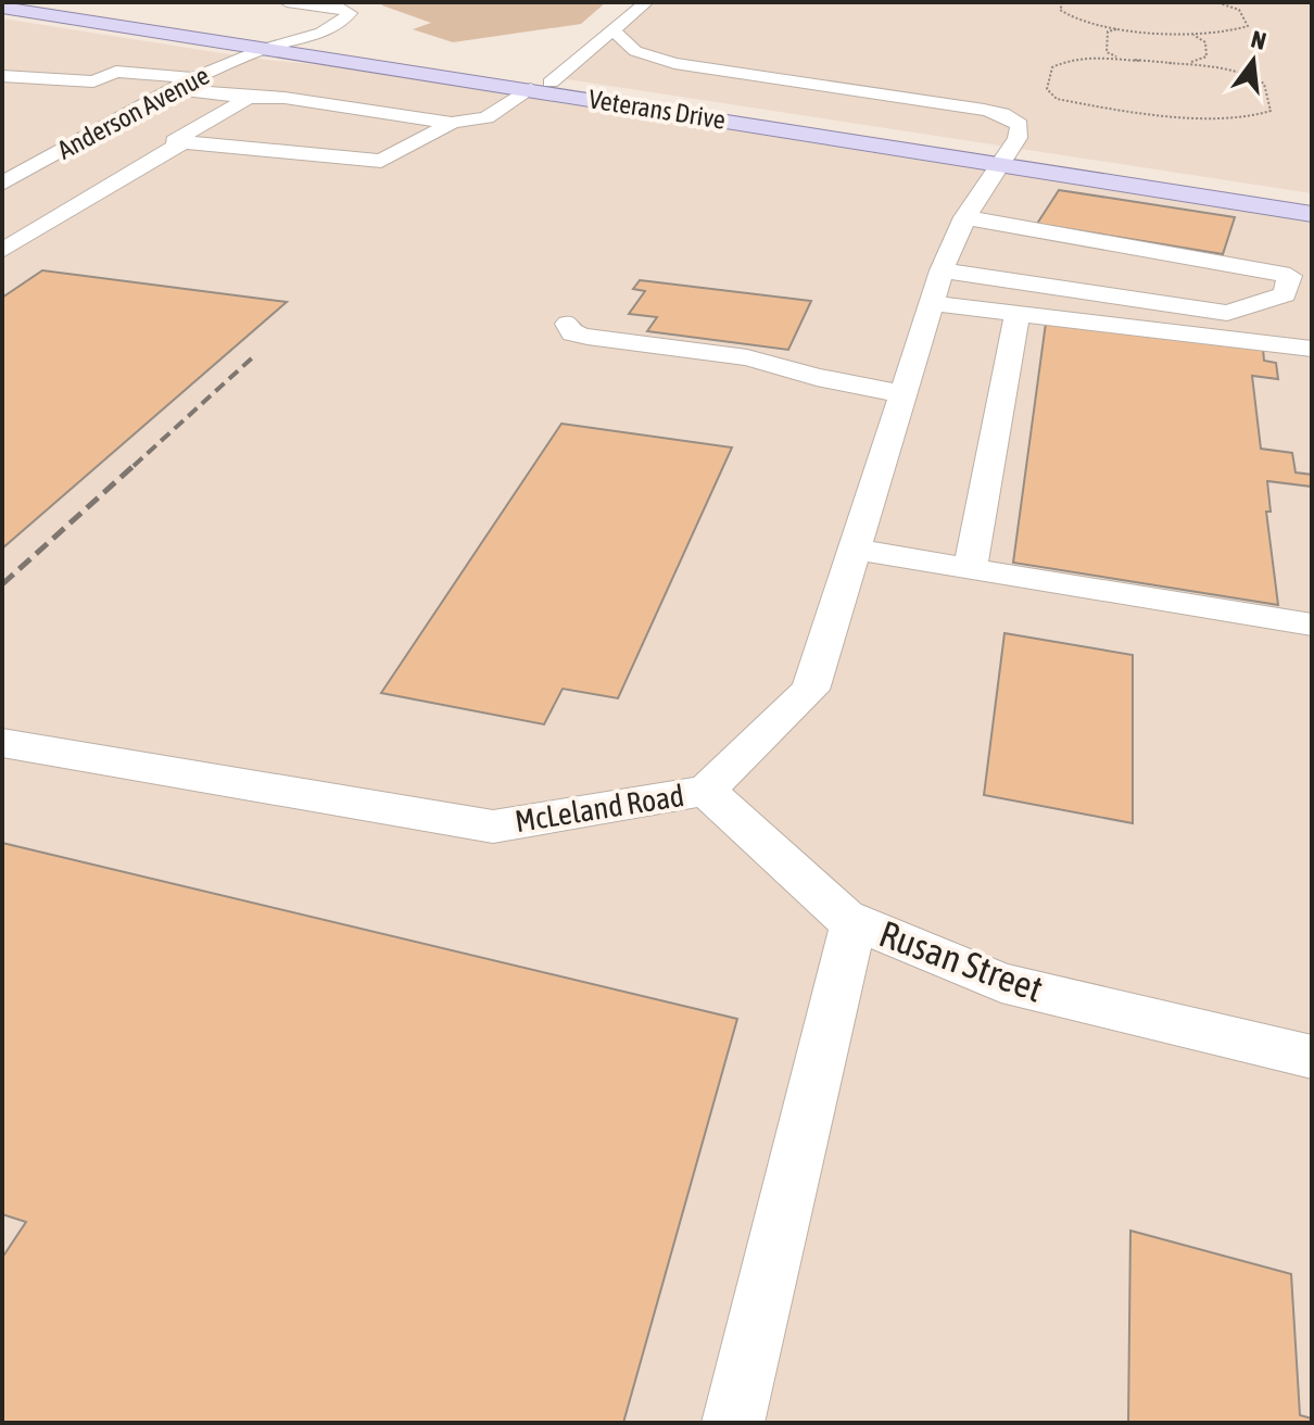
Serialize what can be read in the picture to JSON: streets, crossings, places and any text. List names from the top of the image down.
{
  "streets": {
    "main road": ["Veterans Drive"],
    "street": ["Anderson Avenue", "McLeland Road", "Rusan Street"]
  },
  "crossings": [
    ["Veterans Drive", "Anderson Avenue"],
    ["Veterans Drive", "McLeland Road"],
    ["McLeland Road", "Rusan Street"]
  ],
  "north": "top"
}
